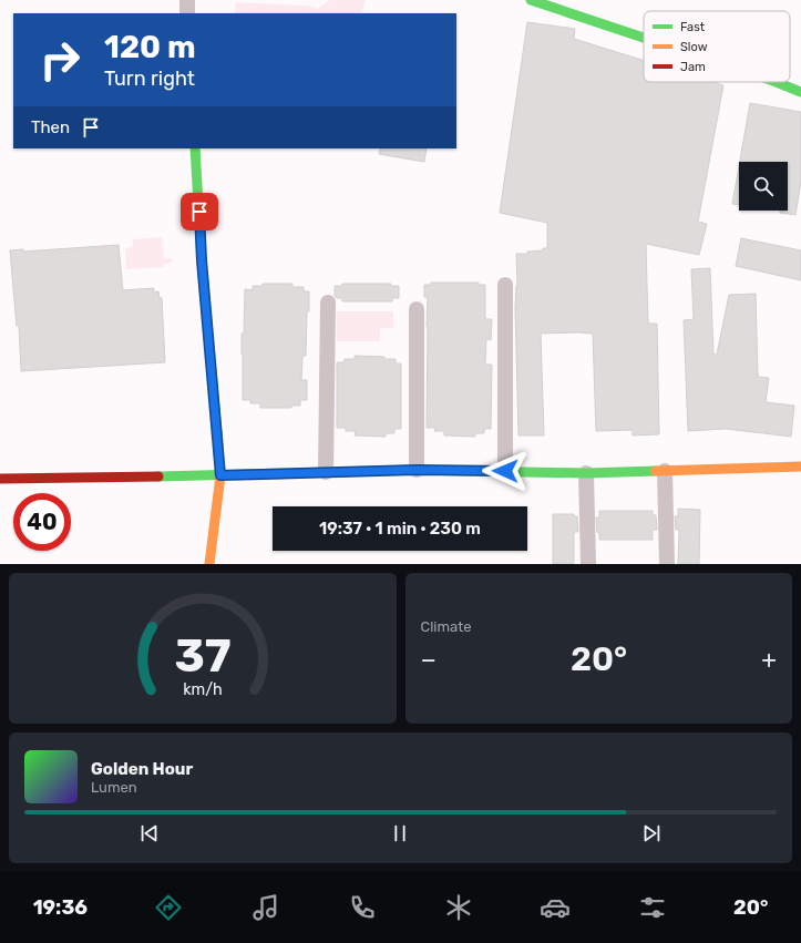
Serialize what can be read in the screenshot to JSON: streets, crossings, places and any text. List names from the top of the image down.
{
  "legend": ["Fast", "Slow", "Jam"],
  "page": {
    "turn": ["120 m", "Turn right"],
    "then": "Then",
    "limit": "40",
    "trip": "19:37 · 1 min · 230 m",
    "tile": "Climate",
    "heat": ["−", "20°", "+"],
    "song": ["Golden Hour", "Lumen"],
    "tabs": ["19:36", "20°"],
    "gauge": ["37", "km/h"]
  }
}
